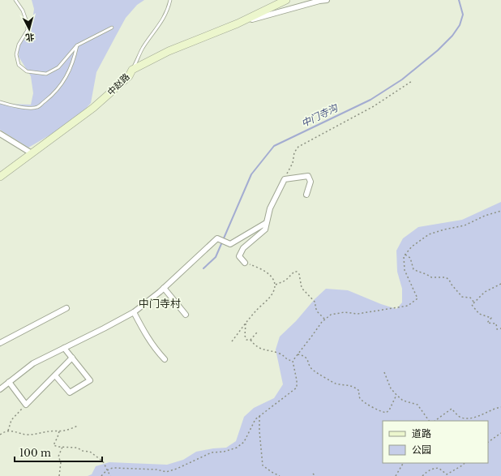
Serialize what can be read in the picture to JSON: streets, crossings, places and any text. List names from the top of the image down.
{
  "streets": {
    "street": ["中赵路"]
  },
  "districts": ["中门寺村"],
  "water": ["中门寺沟"],
  "legend": ["道路", "公园"],
  "scale_bar": "100 m",
  "north": "bottom"
}
